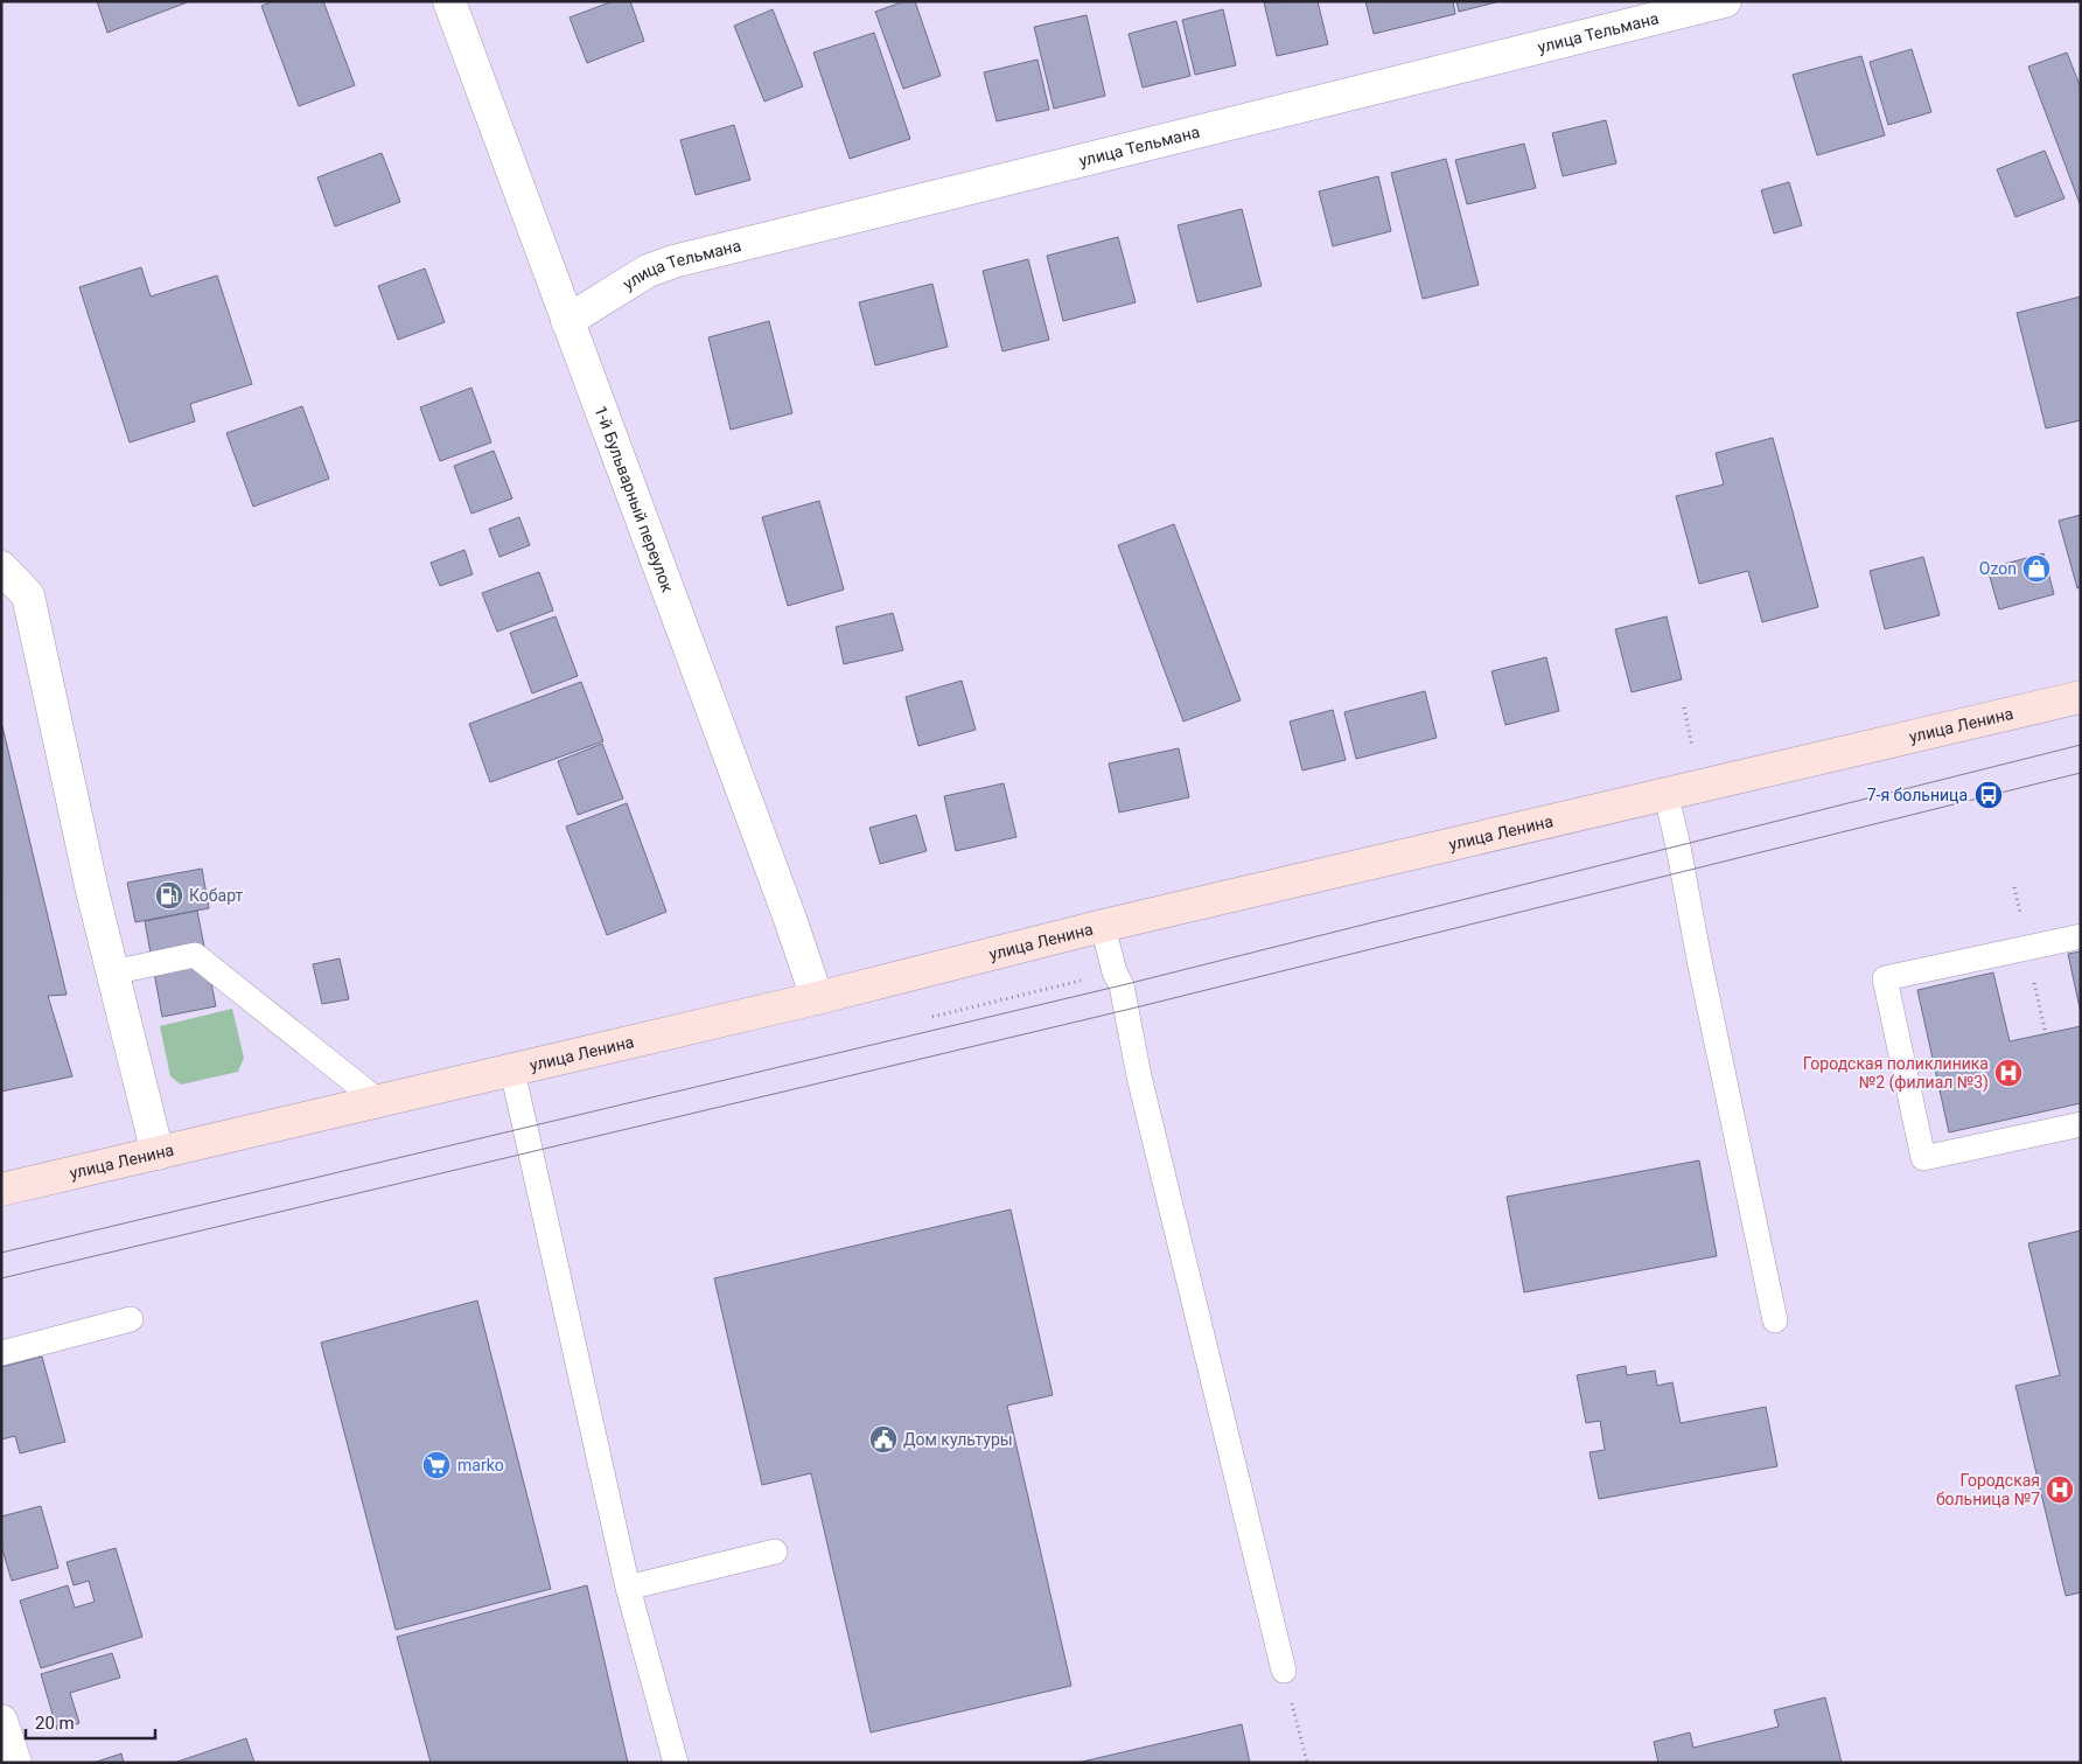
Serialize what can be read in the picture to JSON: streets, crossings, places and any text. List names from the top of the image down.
{
  "streets": {
    "main road": ["улица Ленина"],
    "street": ["улица Тельмана", "1-й Бульварный переулок"]
  },
  "crossings": [
    ["улица Тельмана", "1-й Бульварный переулок"],
    ["1-й Бульварный переулок", "улица Ленина"]
  ],
  "places": {
    "shop": ["Ozon"],
    "bus stop": ["7-я больница"],
    "fuel station": ["Кобарт"],
    "hospital": ["Городская поликлиника №2 (филиал №3)", "Городская больница №7"],
    "public building": ["Дом культуры"],
    "supermarket": ["marko"]
  },
  "scale_bar": "20 m"
}
